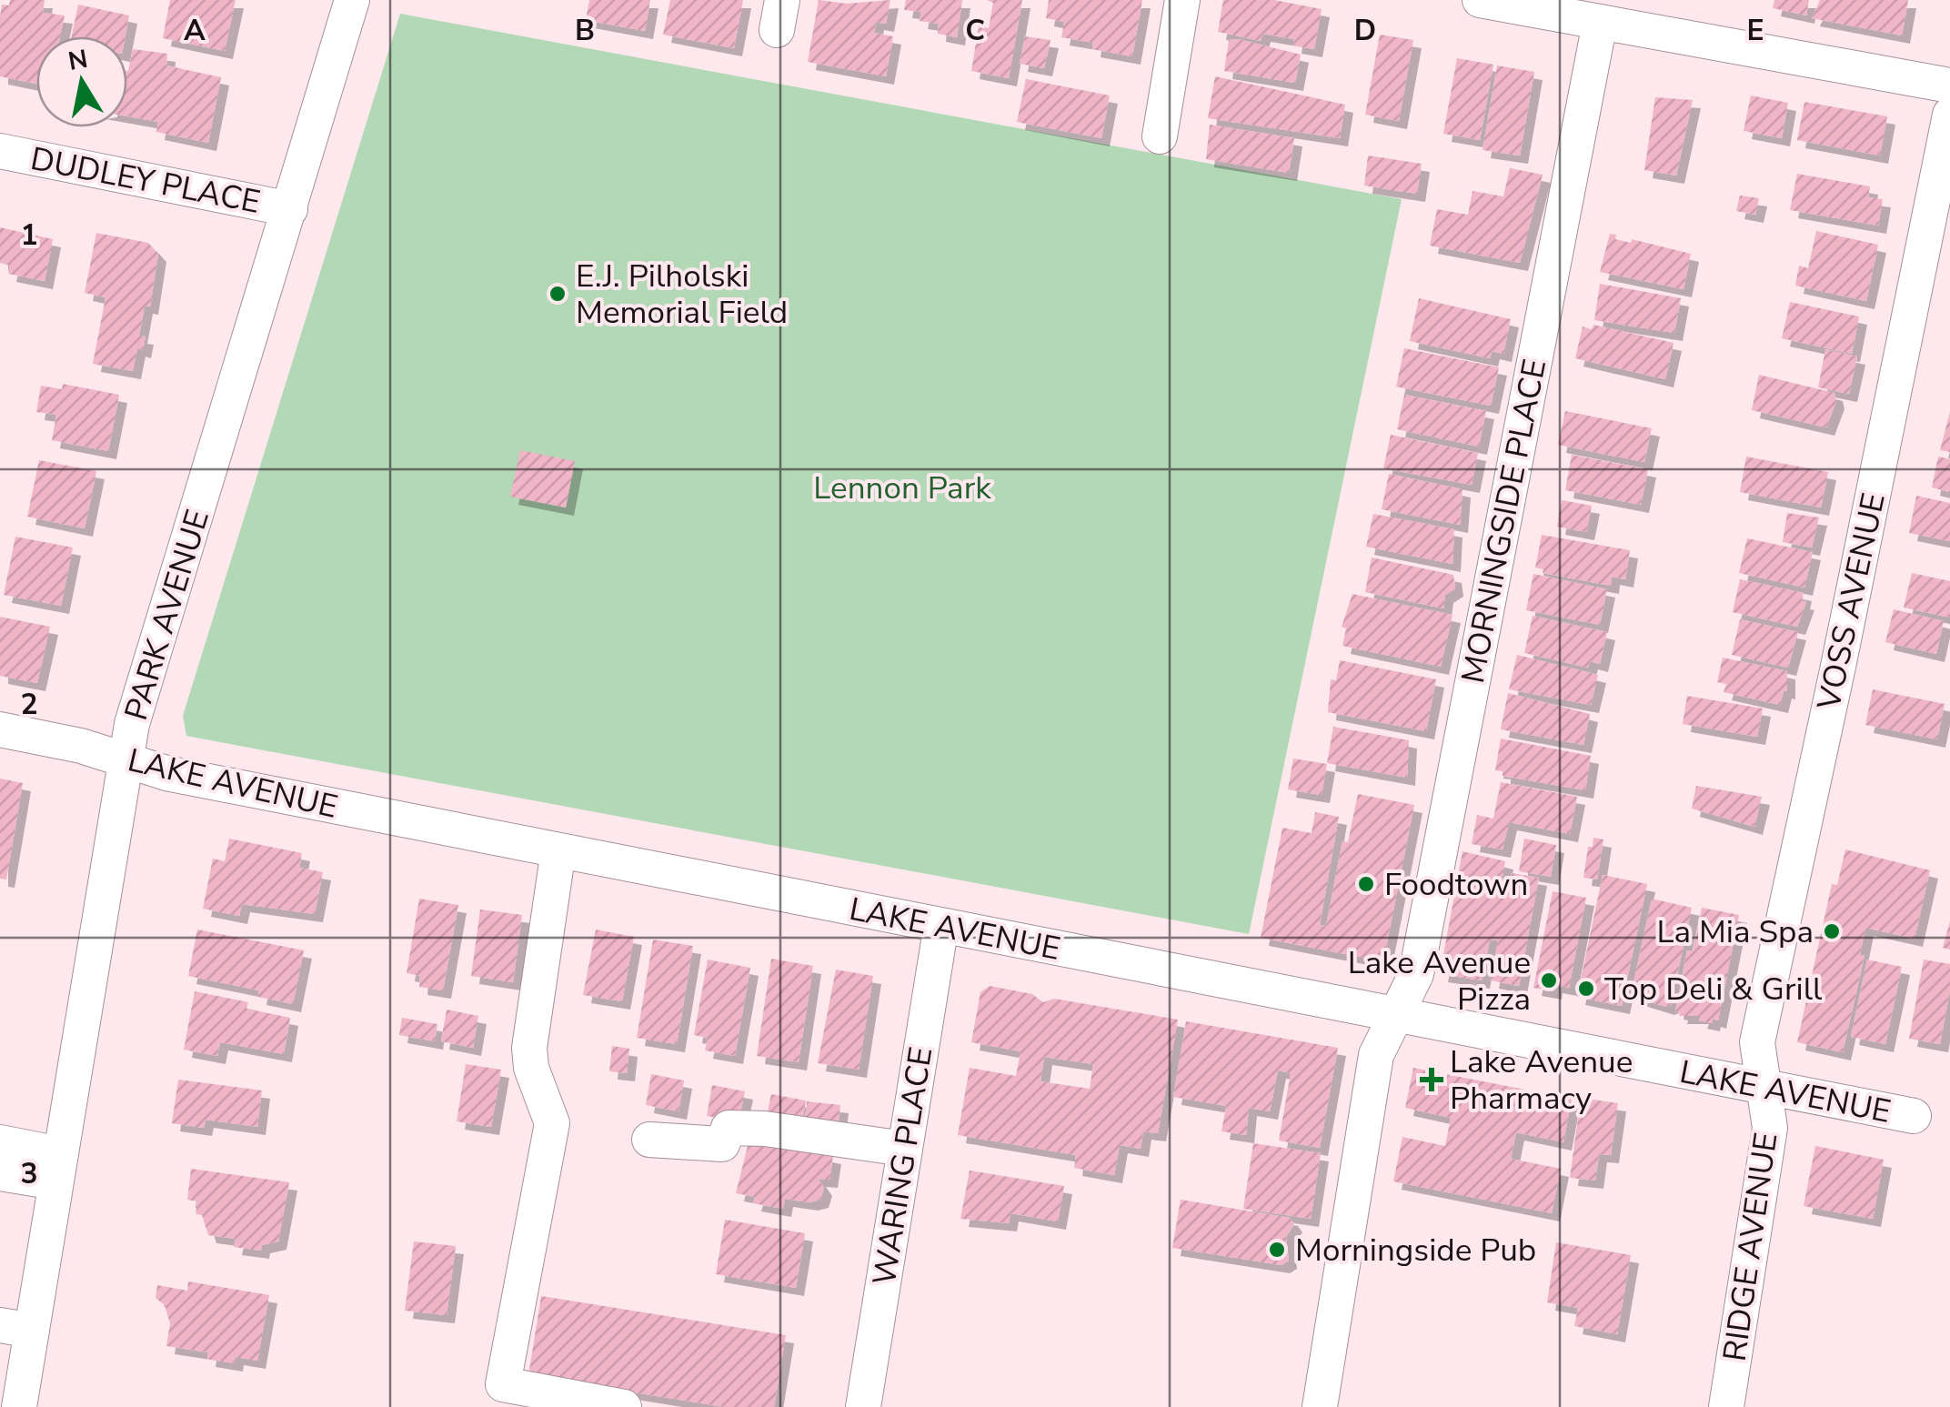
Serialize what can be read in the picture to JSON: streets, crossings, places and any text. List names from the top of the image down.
{
  "streets": {
    "street": [
      "DUDLEY PLACE",
      "MORNINGSIDE PLACE",
      "VOSS AVENUE",
      "PARK AVENUE",
      "LAKE AVENUE",
      "WARING PLACE",
      "RIDGE AVENUE"
    ]
  },
  "crossings": [
    ["DUDLEY PLACE", "PARK AVENUE"],
    ["MORNINGSIDE PLACE", "LAKE AVENUE"],
    ["VOSS AVENUE", "LAKE AVENUE"],
    ["VOSS AVENUE", "RIDGE AVENUE"],
    ["PARK AVENUE", "LAKE AVENUE"],
    ["LAKE AVENUE", "WARING PLACE"],
    ["LAKE AVENUE", "RIDGE AVENUE"]
  ],
  "parks": ["Lennon Park"],
  "places": {
    "other": [
      "E.J. Pilholski Memorial Field",
      "Foodtown",
      "La Mia Spa",
      "Lake Avenue Pizza",
      "Top Deli & Grill",
      "Morningside Pub"
    ],
    "health": ["Lake Avenue Pharmacy"]
  },
  "north": "top",
  "grid": {
    "columns": [
      "A",
      "B",
      "C",
      "D",
      "E"
    ],
    "rows": ["1", "2", "3"]
  }
}
